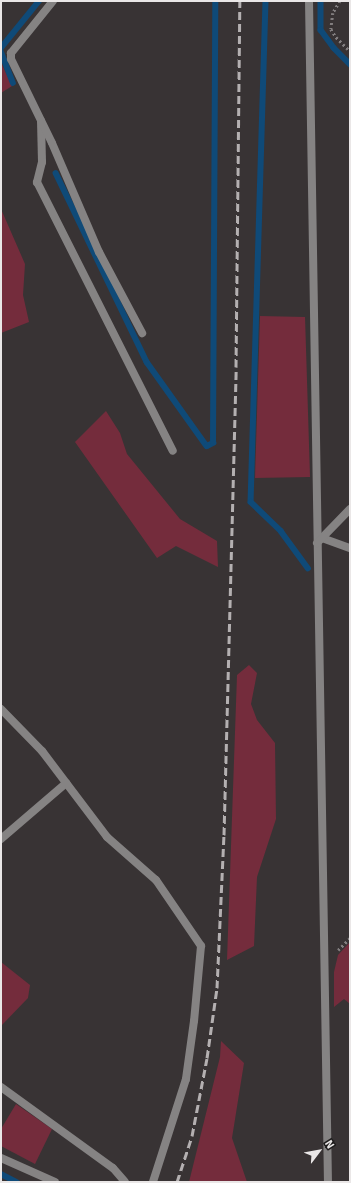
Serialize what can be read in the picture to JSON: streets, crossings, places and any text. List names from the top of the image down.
{
  "north": "top right"
}
